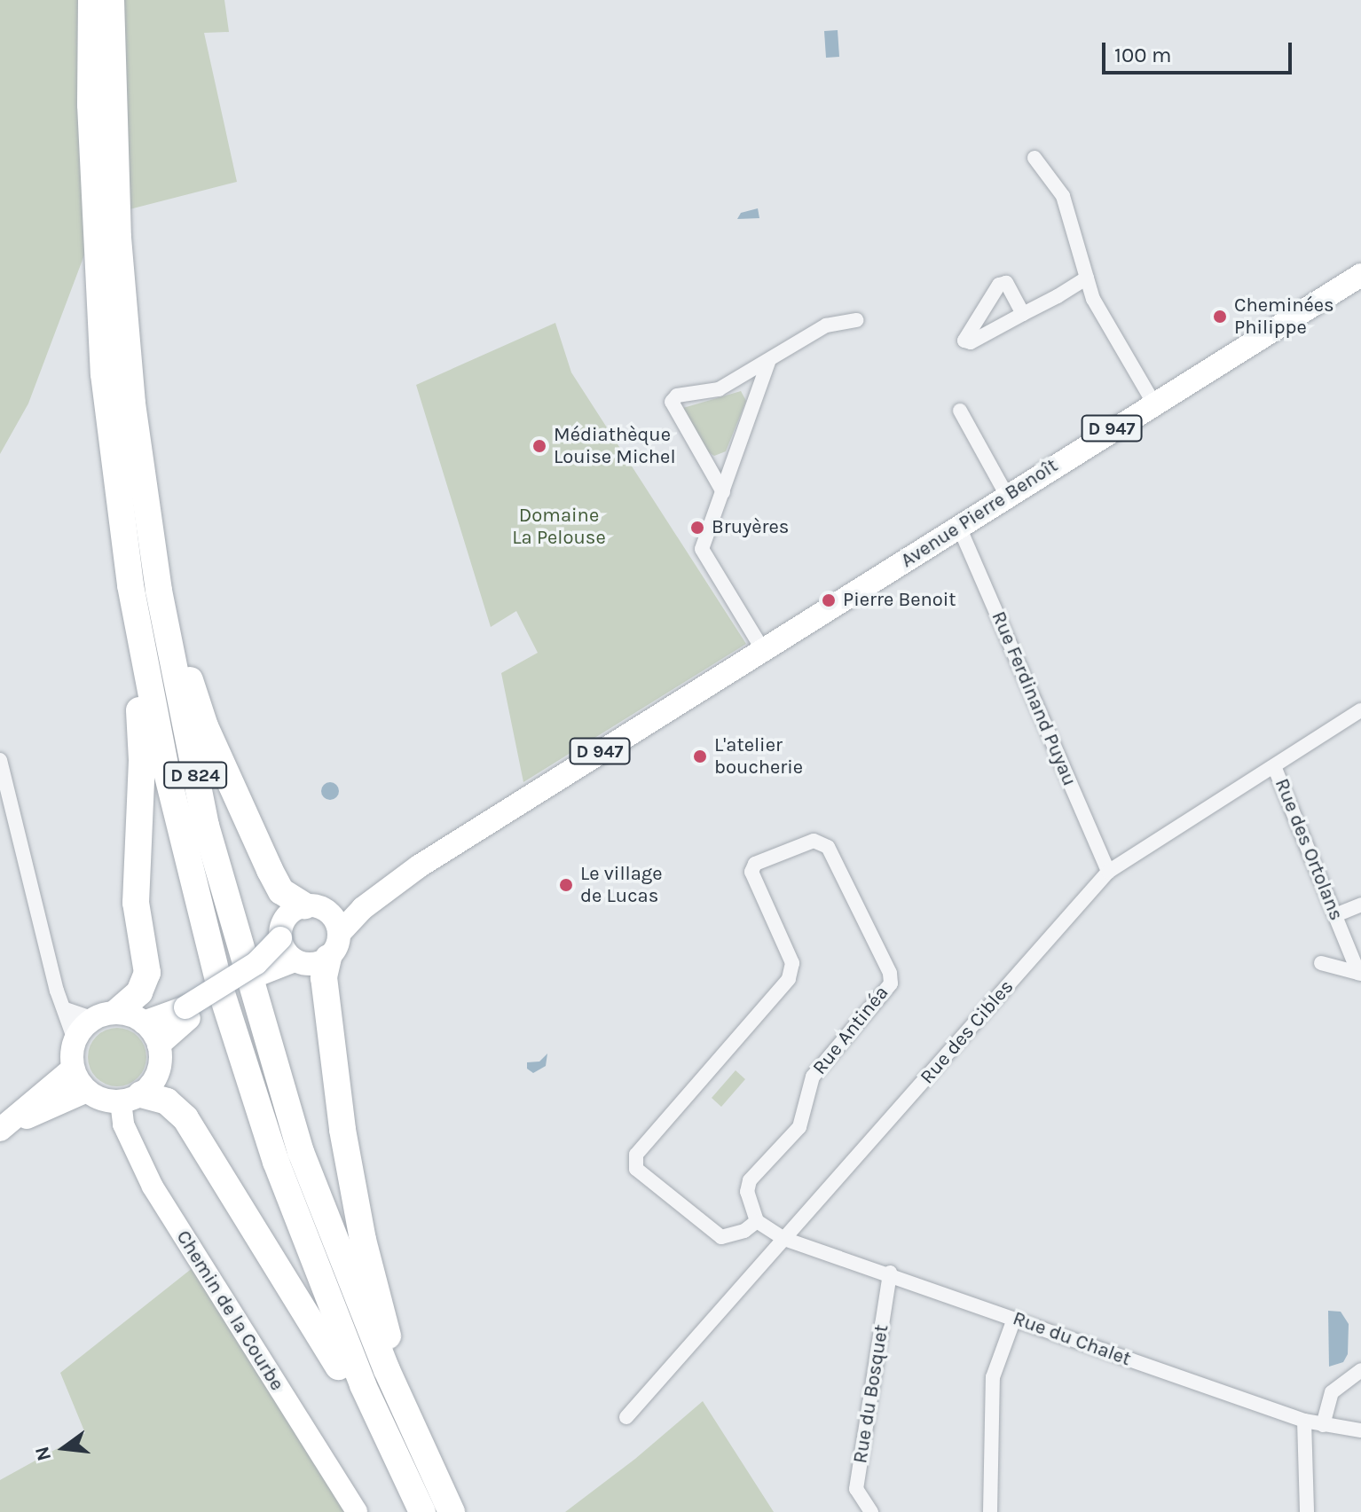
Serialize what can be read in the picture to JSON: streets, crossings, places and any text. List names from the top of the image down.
{
  "streets": {
    "highway": ["D 824"],
    "main road": ["D 947", "Avenue Pierre Benoît"],
    "street": [
      "Rue Ferdinand Puyau",
      "Rue des Ortolans",
      "Rue Antinéa",
      "Rue des Cibles",
      "Chemin de la Courbe",
      "Rue du Chalet",
      "Rue du Bosquet"
    ]
  },
  "crossings": [
    ["Avenue Pierre Benoît", "Rue Ferdinand Puyau"],
    ["Rue Ferdinand Puyau", "Rue des Cibles"],
    ["Rue des Ortolans", "Rue des Cibles"],
    ["Rue Antinéa", "Rue du Chalet"],
    ["Rue des Cibles", "Rue du Chalet"],
    ["Rue du Chalet", "Rue du Bosquet"]
  ],
  "parks": ["Domaine La Pelouse"],
  "places": [
    "Cheminées Philippe",
    "Médiathèque Louise Michel",
    "Bruyères",
    "Pierre Benoit",
    "L'atelier boucherie",
    "Le village de Lucas"
  ],
  "scale_bar": "100 m",
  "north": "left"
}
